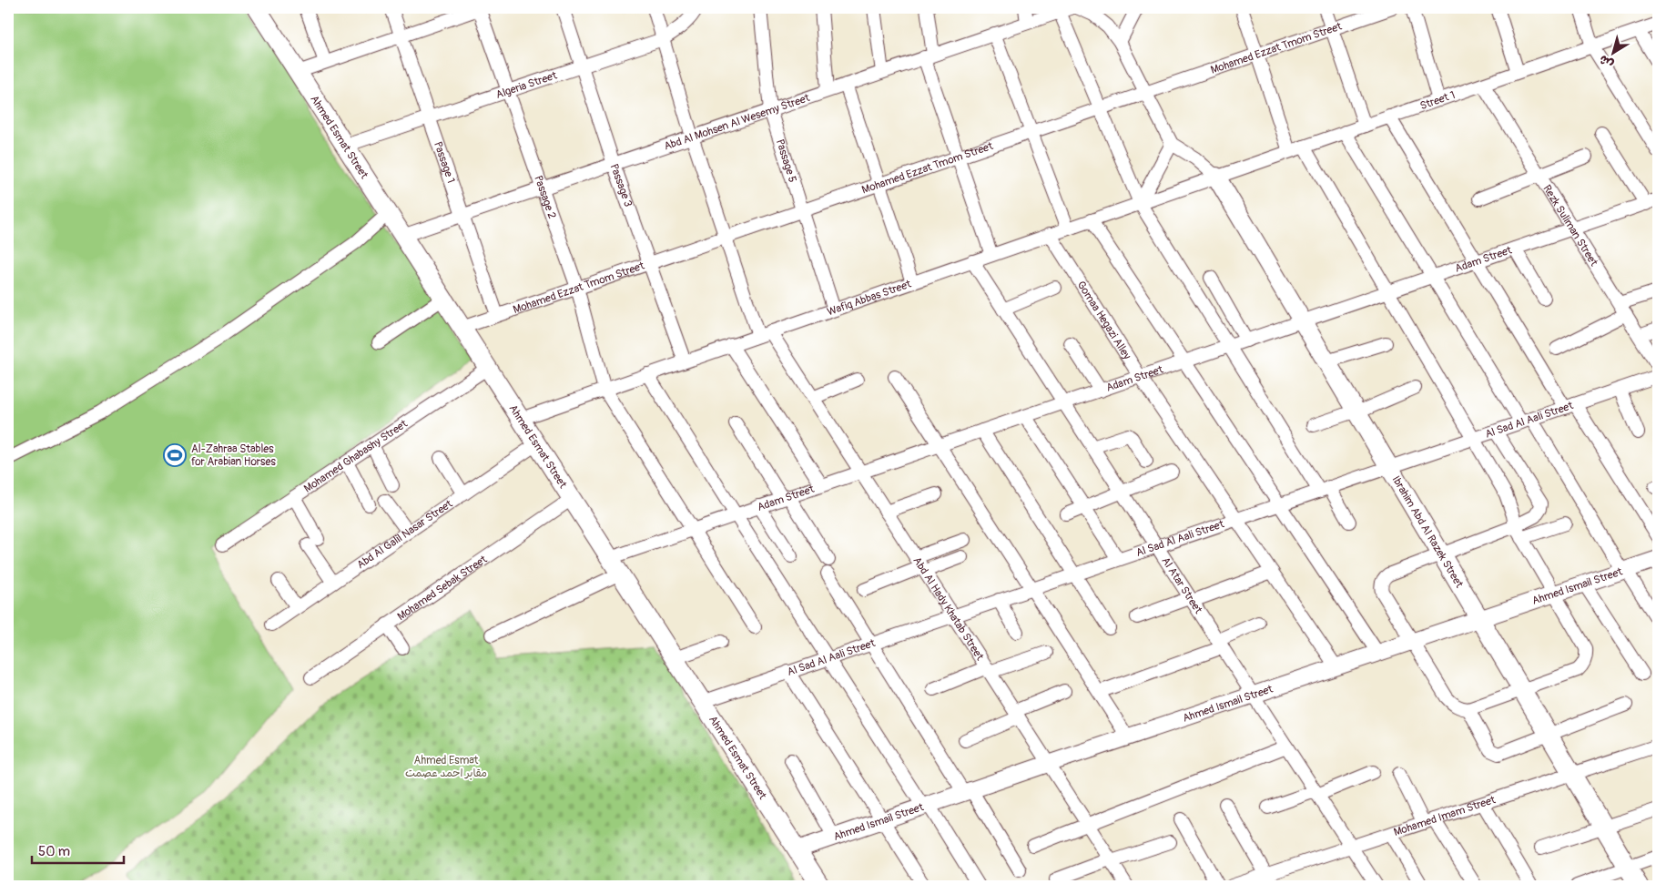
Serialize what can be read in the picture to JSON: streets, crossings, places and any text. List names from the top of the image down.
{
  "streets": {
    "main road": ["Ahmed Esmat Street", "Ibrahim Abd Al Razek Street"],
    "street": [
      "Mohamed Ezzat Tmom Street",
      "Algeria Street",
      "Street 1",
      "Abd Al Mohsen Al Wesemy Street",
      "Passage 1",
      "Passage 5",
      "Passage 3",
      "Passage 2",
      "Rezk Suliman Street",
      "Adam Street",
      "Wafiq Abbas Street",
      "Gomaa Hegazi Alley",
      "Al Sad Al Aali Street",
      "Mohamed Ghabashy Street",
      "Abd Al Galil Nasar Street",
      "Al Atar Street",
      "Ahmed Ismail Street",
      "Mohamed Sebak Street",
      "Abd Al Hady Khatab Street",
      "Mohamed Imam Street"
    ]
  },
  "crossings": [
    ["Mohamed Ezzat Tmom Street", "Ahmed Esmat Street"],
    ["Mohamed Ezzat Tmom Street", "Passage 1"],
    ["Mohamed Ezzat Tmom Street", "Passage 5"],
    ["Mohamed Ezzat Tmom Street", "Passage 3"],
    ["Mohamed Ezzat Tmom Street", "Passage 2"],
    ["Mohamed Ezzat Tmom Street", "Abd Al Hady Khatab Street"],
    ["Algeria Street", "Ahmed Esmat Street"],
    ["Algeria Street", "Passage 1"],
    ["Algeria Street", "Passage 3"],
    ["Algeria Street", "Passage 2"],
    ["Algeria Street", "Abd Al Hady Khatab Street"],
    ["Street 1", "Rezk Suliman Street"],
    ["Street 1", "Wafiq Abbas Street"],
    ["Street 1", "Ibrahim Abd Al Razek Street"],
    ["Abd Al Mohsen Al Wesemy Street", "Ahmed Esmat Street"],
    ["Abd Al Mohsen Al Wesemy Street", "Passage 1"],
    ["Abd Al Mohsen Al Wesemy Street", "Passage 5"],
    ["Abd Al Mohsen Al Wesemy Street", "Passage 3"],
    ["Abd Al Mohsen Al Wesemy Street", "Passage 2"],
    ["Abd Al Mohsen Al Wesemy Street", "Abd Al Hady Khatab Street"],
    ["Ahmed Esmat Street", "Adam Street"],
    ["Ahmed Esmat Street", "Wafiq Abbas Street"],
    ["Ahmed Esmat Street", "Al Sad Al Aali Street"],
    ["Ahmed Esmat Street", "Mohamed Ghabashy Street"],
    ["Ahmed Esmat Street", "Abd Al Galil Nasar Street"],
    ["Ahmed Esmat Street", "Ahmed Ismail Street"],
    ["Ahmed Esmat Street", "Mohamed Sebak Street"],
    ["Passage 5", "Wafiq Abbas Street"],
    ["Passage 3", "Wafiq Abbas Street"],
    ["Passage 2", "Adam Street"],
    ["Passage 2", "Wafiq Abbas Street"],
    ["Rezk Suliman Street", "Adam Street"],
    ["Adam Street", "Gomaa Hegazi Alley"],
    ["Adam Street", "Ibrahim Abd Al Razek Street"],
    ["Adam Street", "Al Atar Street"],
    ["Adam Street", "Abd Al Hady Khatab Street"],
    ["Wafiq Abbas Street", "Gomaa Hegazi Alley"],
    ["Wafiq Abbas Street", "Ibrahim Abd Al Razek Street"],
    ["Wafiq Abbas Street", "Al Atar Street"],
    ["Wafiq Abbas Street", "Abd Al Hady Khatab Street"],
    ["Gomaa Hegazi Alley", "Al Sad Al Aali Street"],
    ["Gomaa Hegazi Alley", "Ahmed Ismail Street"],
    ["Al Sad Al Aali Street", "Ibrahim Abd Al Razek Street"],
    ["Al Sad Al Aali Street", "Al Atar Street"],
    ["Al Sad Al Aali Street", "Abd Al Hady Khatab Street"],
    ["Ibrahim Abd Al Razek Street", "Ahmed Ismail Street"],
    ["Ibrahim Abd Al Razek Street", "Mohamed Imam Street"],
    ["Al Atar Street", "Ahmed Ismail Street"],
    ["Al Atar Street", "Mohamed Imam Street"],
    ["Ahmed Ismail Street", "Abd Al Hady Khatab Street"]
  ],
  "parks": ["Ahmed Esmat مقابر احمد عصمت"],
  "places": {
    "sports": ["Al-Zahraa Stables for Arabian Horses"]
  },
  "scale_bar": "50 m",
  "north": "bottom left"
}
